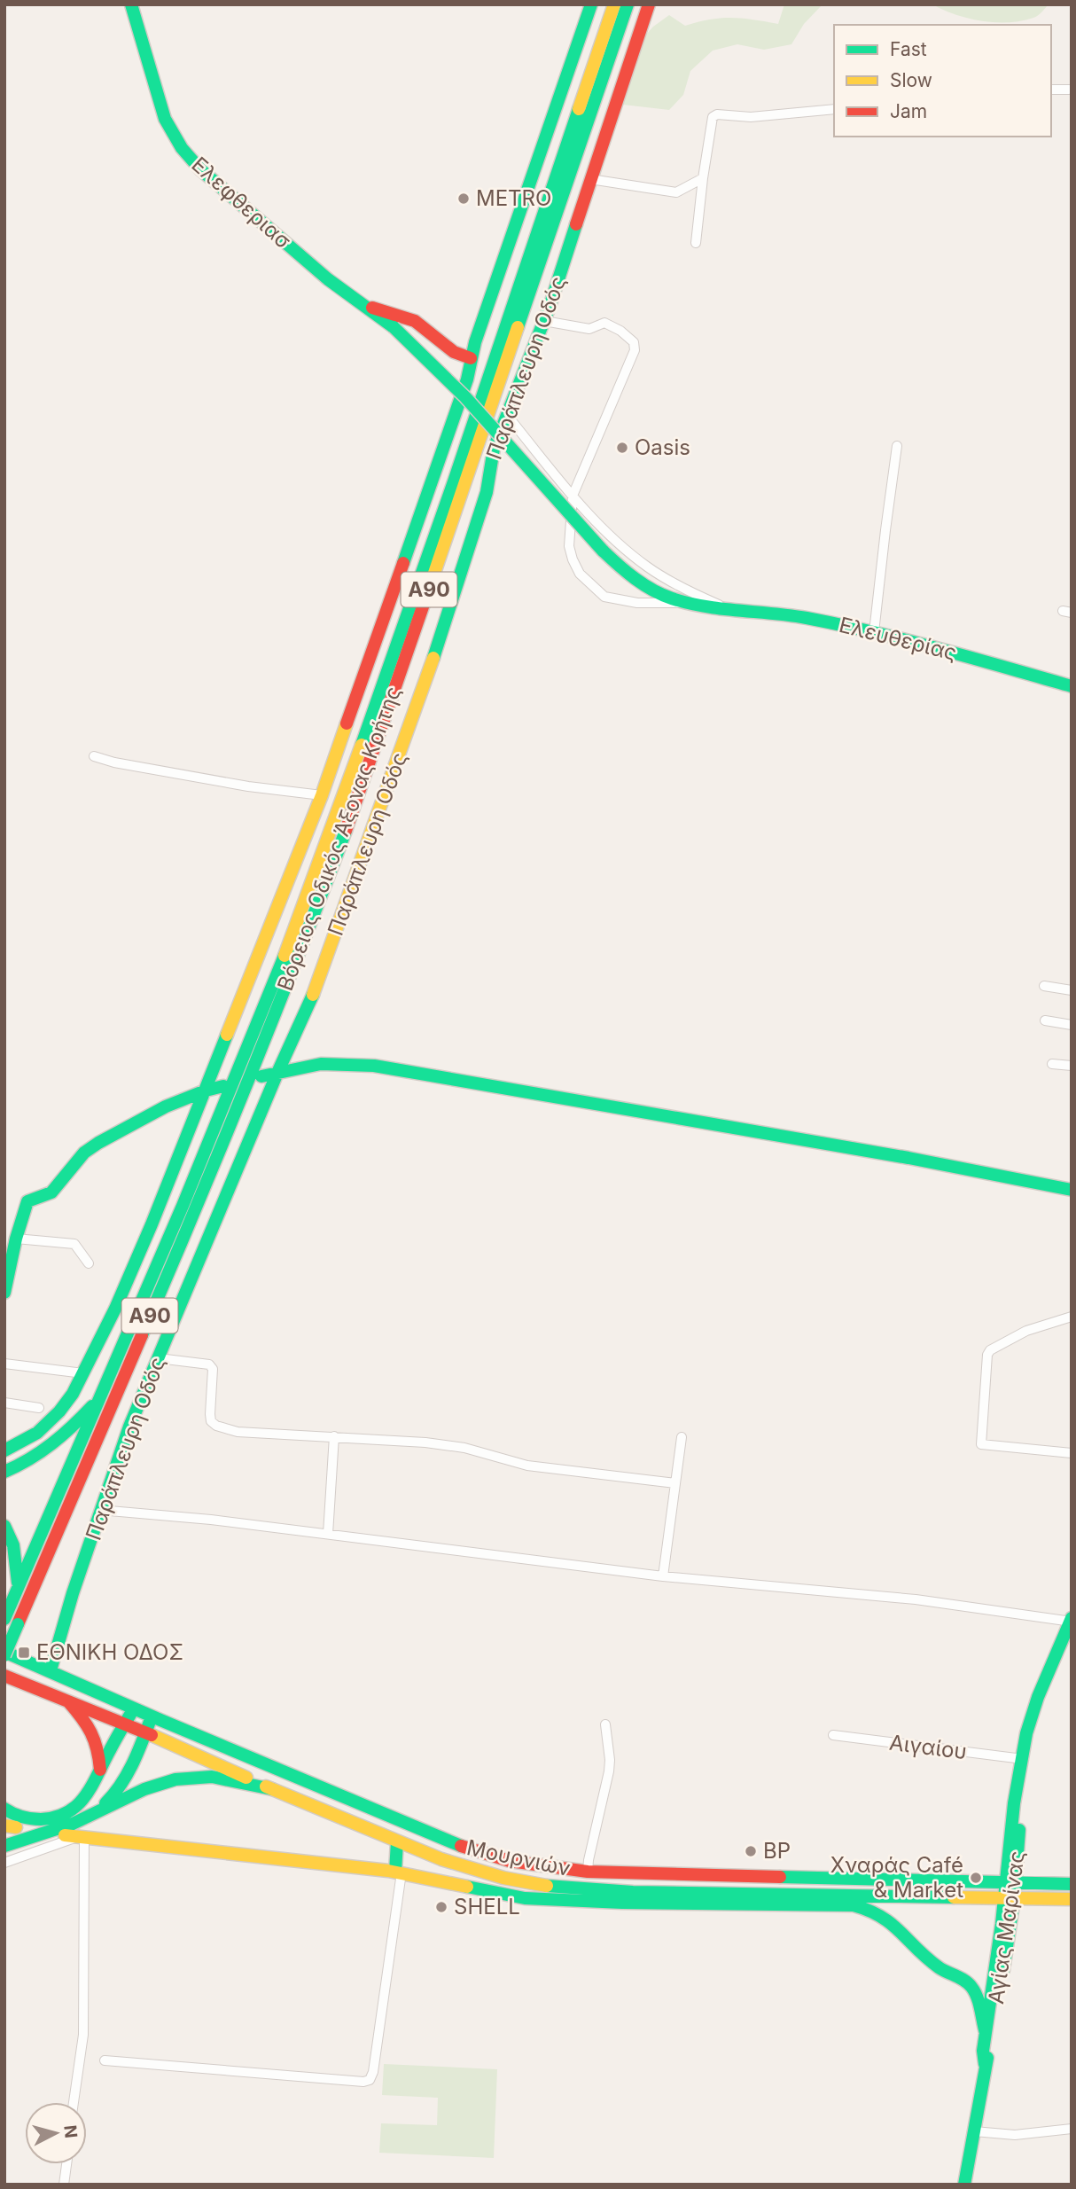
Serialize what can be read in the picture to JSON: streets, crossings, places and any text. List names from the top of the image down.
{
  "streets": {
    "main road": [
      "Ελεφθεριασ",
      "Παράπλευρη Οδός",
      "Α90",
      "Ελευθερίας",
      "Βόρειος Οδικός Άξονας Κρήτης",
      "Μουρνιών",
      "Αγίας Μαρίνας"
    ],
    "street": ["Αιγαίου"]
  },
  "crossings": [
    ["Ελεφθεριασ", "Ελευθερίας"],
    ["Παράπλευρη Οδός", "Μουρνιών"],
    ["Βόρειος Οδικός Άξονας Κρήτης", "Μουρνιών"],
    ["Αιγαίου", "Αγίας Μαρίνας"],
    ["Μουρνιών", "Αγίας Μαρίνας"]
  ],
  "places": {
    "other": [
      "METRO",
      "Oasis",
      "BP",
      "Χναράς Café & Market",
      "SHELL"
    ],
    "transit": ["ΕΘΝΙΚΗ ΟΔΟΣ"]
  },
  "legend": ["Fast", "Slow", "Jam"],
  "north": "right"
}
